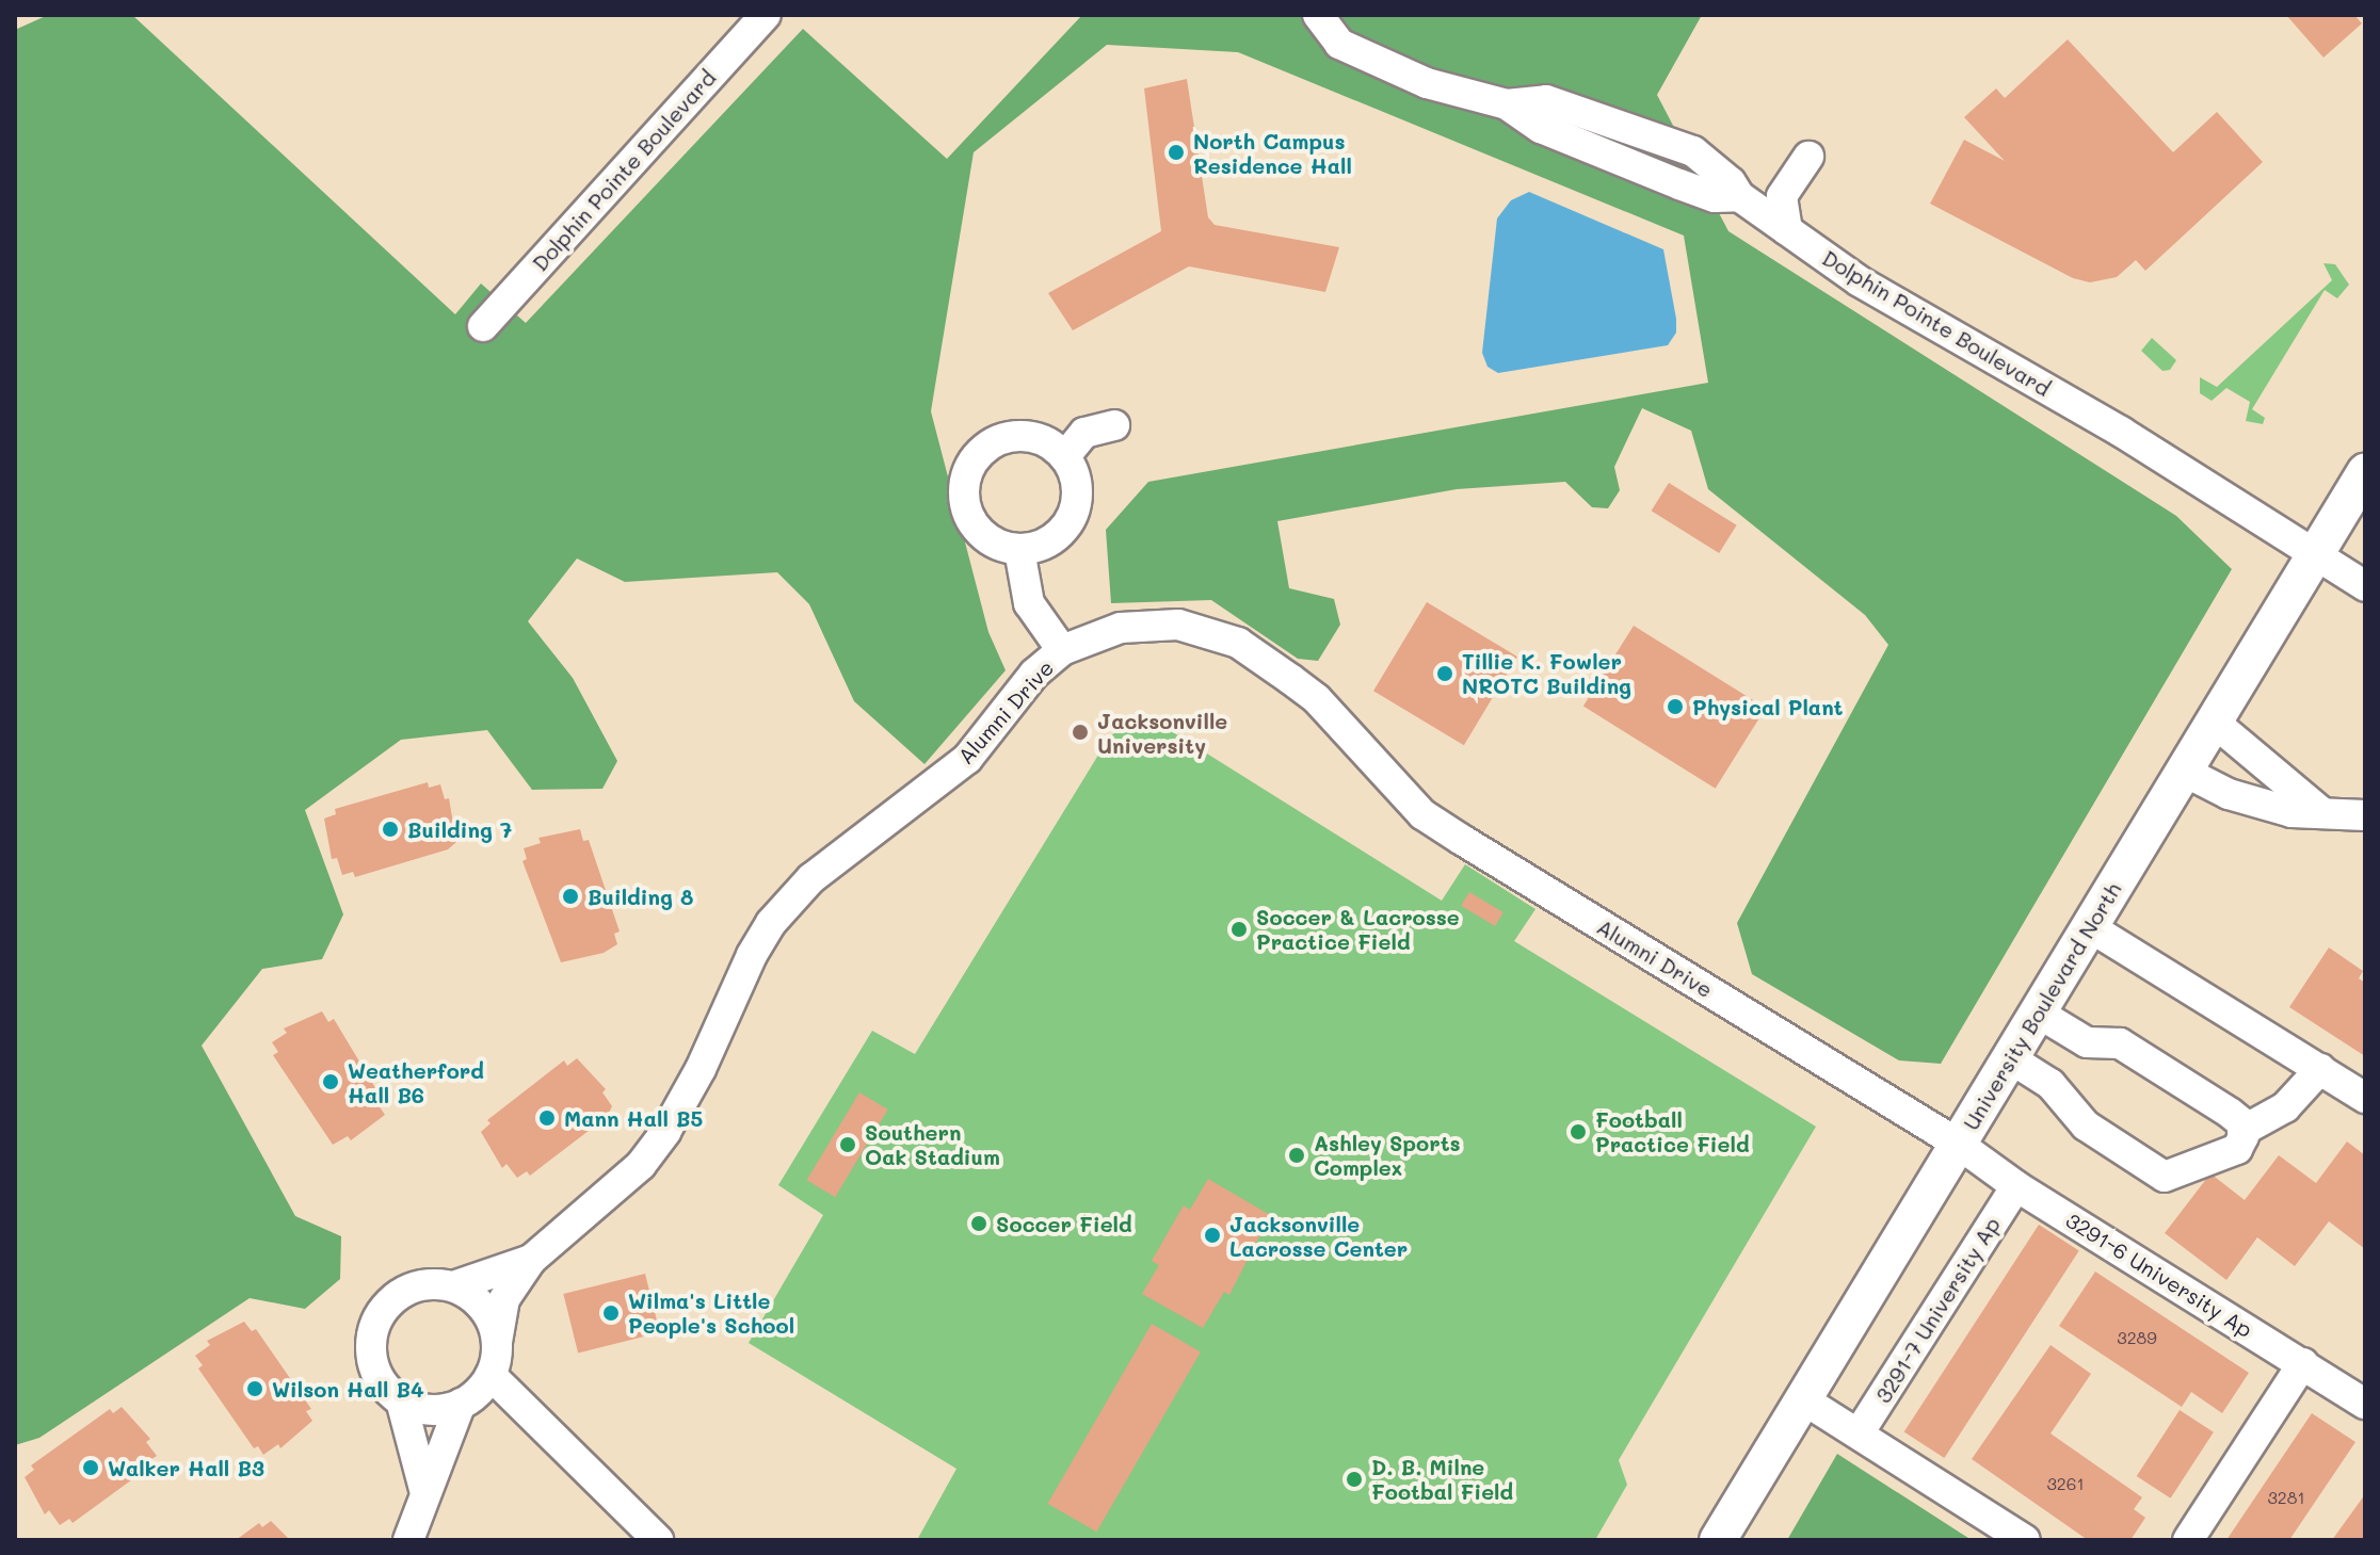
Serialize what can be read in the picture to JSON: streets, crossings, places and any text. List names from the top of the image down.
{
  "streets": {
    "main road": ["University Boulevard North"],
    "street": [
      "Dolphin Pointe Boulevard",
      "Alumni Drive",
      "3291-6 University Ap",
      "3291-7 University Ap"
    ]
  },
  "crossings": [
    ["Dolphin Pointe Boulevard", "University Boulevard North"],
    ["Alumni Drive", "University Boulevard North"],
    ["Alumni Drive", "3291-6 University Ap"],
    ["Alumni Drive", "3291-7 University Ap"],
    ["3291-6 University Ap", "3291-7 University Ap"]
  ],
  "places": [
    "North Campus Residence Hall",
    "Tillie K. Fowler NROTC Building",
    "Physical Plant",
    "Jacksonville University",
    "Building 7",
    "Building 8",
    "Soccer & Lacrosse Practice Field",
    "Weatherford Hall B6",
    "Mann Hall B5",
    "Football Practice Field",
    "Southern Oak Stadium",
    "Ashley Sports Complex",
    "Soccer Field",
    "Jacksonville Lacrosse Center",
    "Wilma's Little People's School",
    "Wilson Hall B4",
    "Walker Hall B3",
    "D. B. Milne Footbal Field"
  ],
  "house_numbers": ["3289", "3261", "3281"]
}
